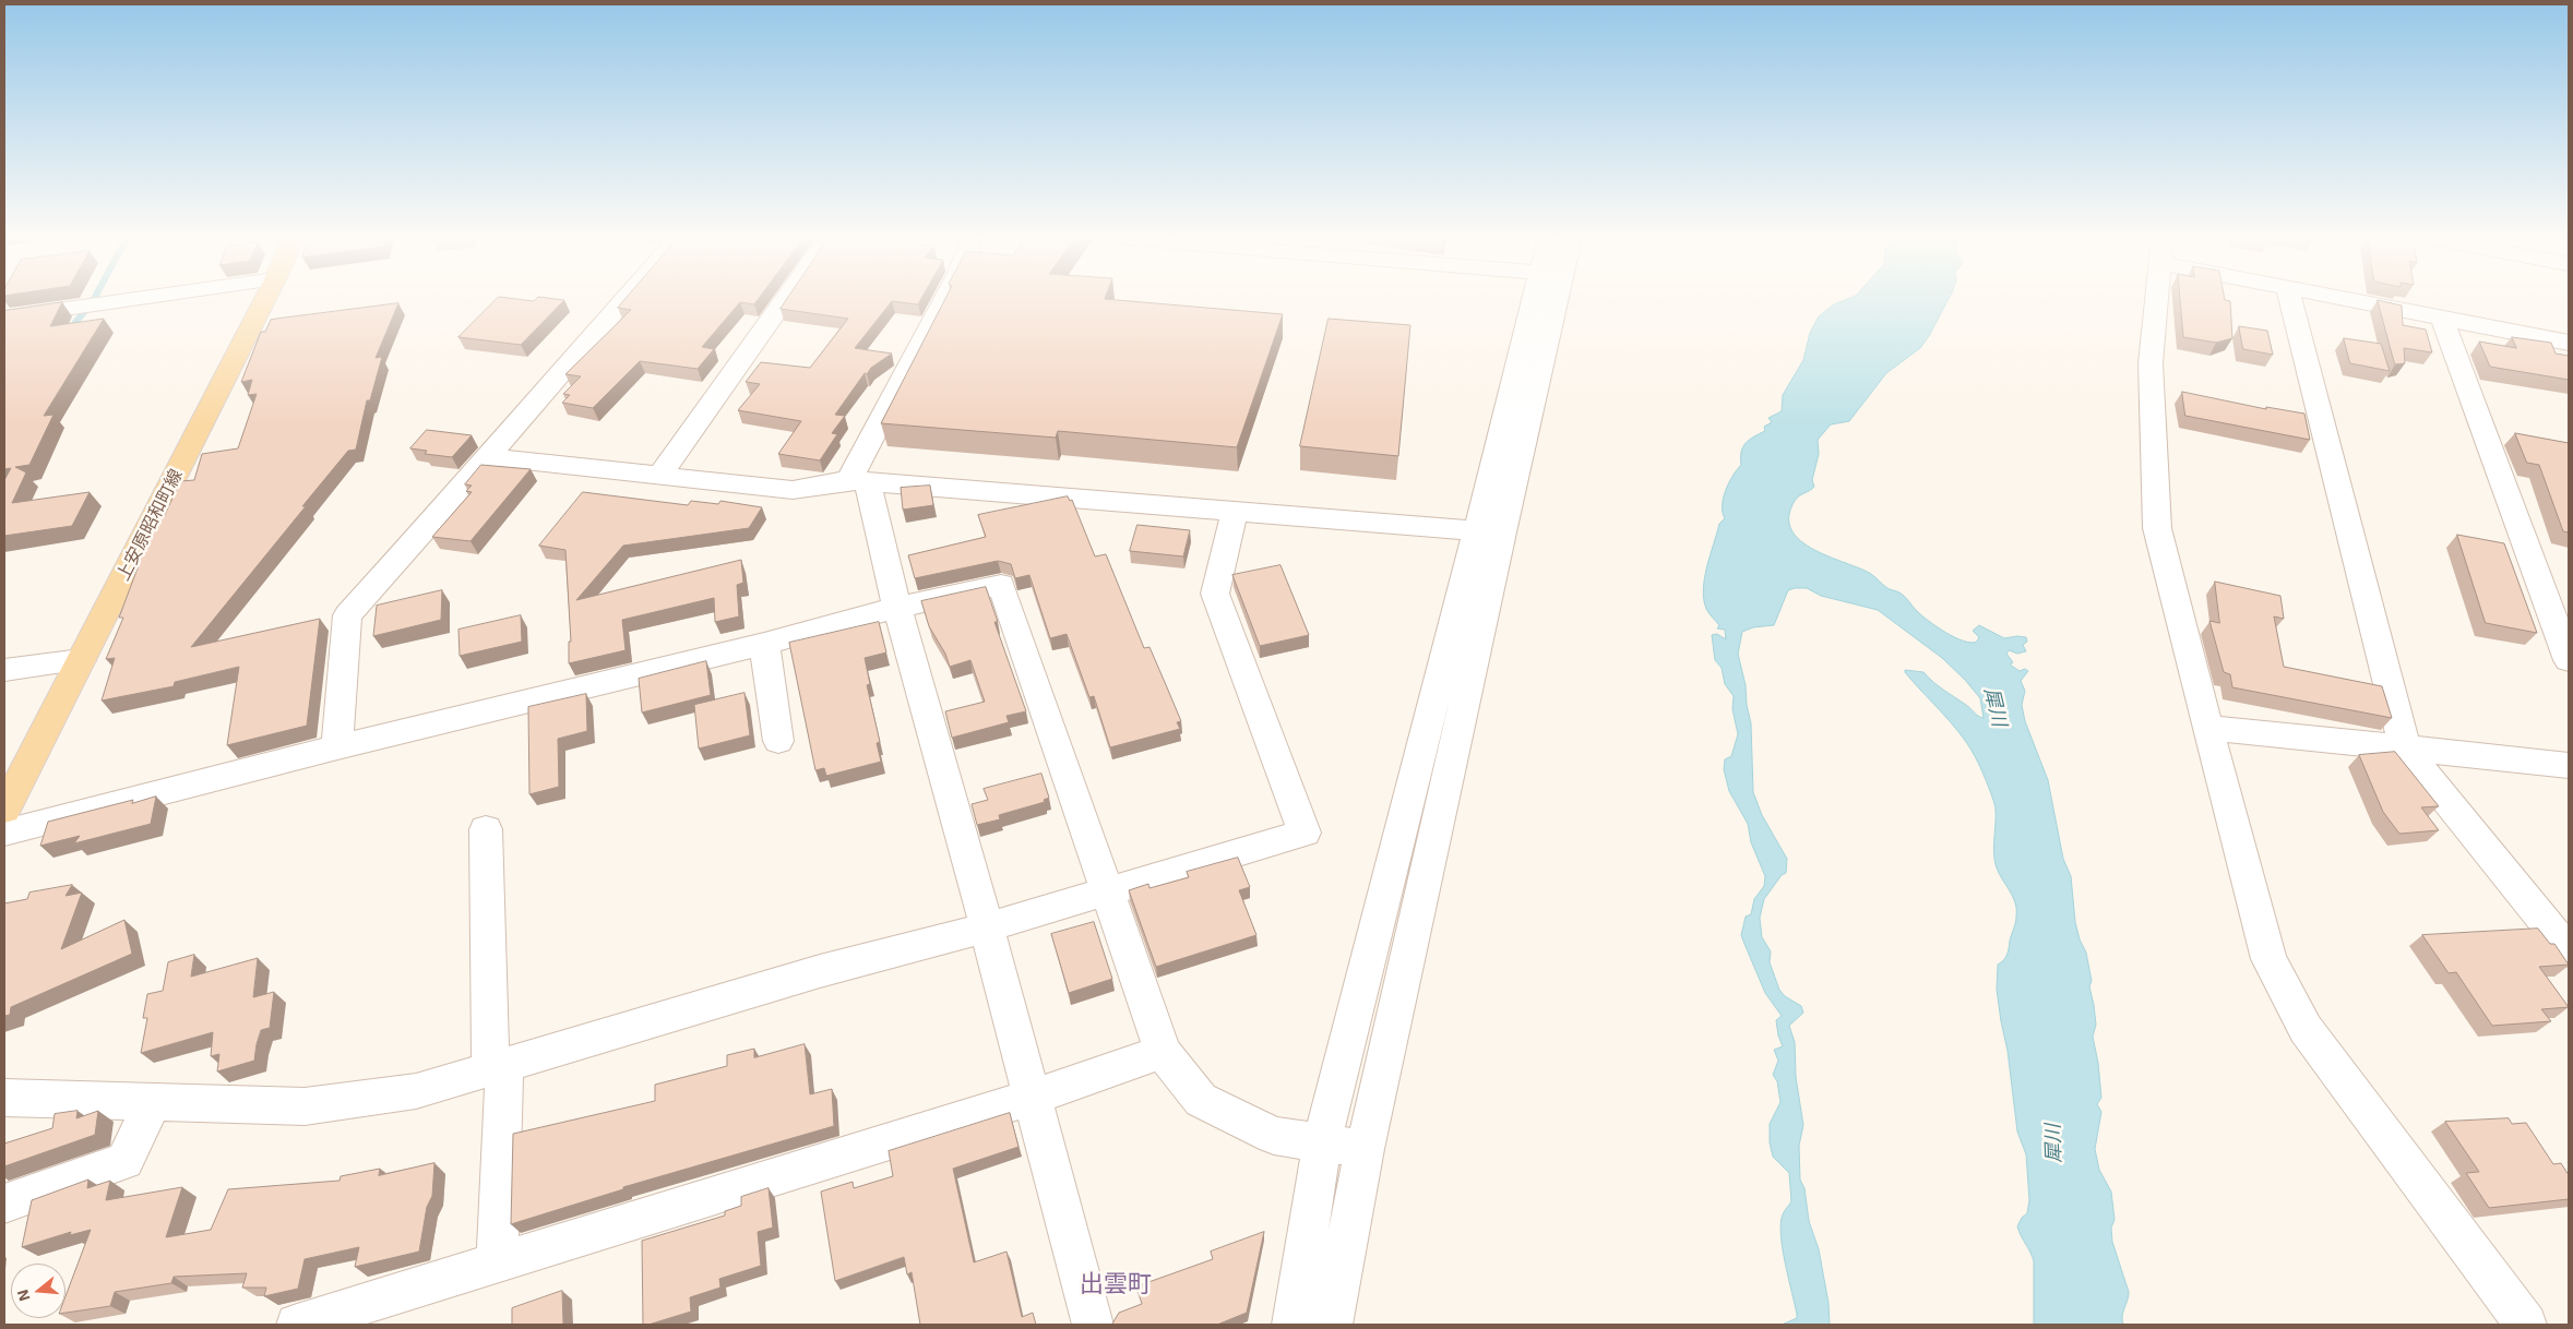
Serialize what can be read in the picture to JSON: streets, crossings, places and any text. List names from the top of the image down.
{
  "streets": {
    "main road": ["上安原昭和町線"]
  },
  "districts": ["出雲町"],
  "water": ["犀川"],
  "north": "left"
}
